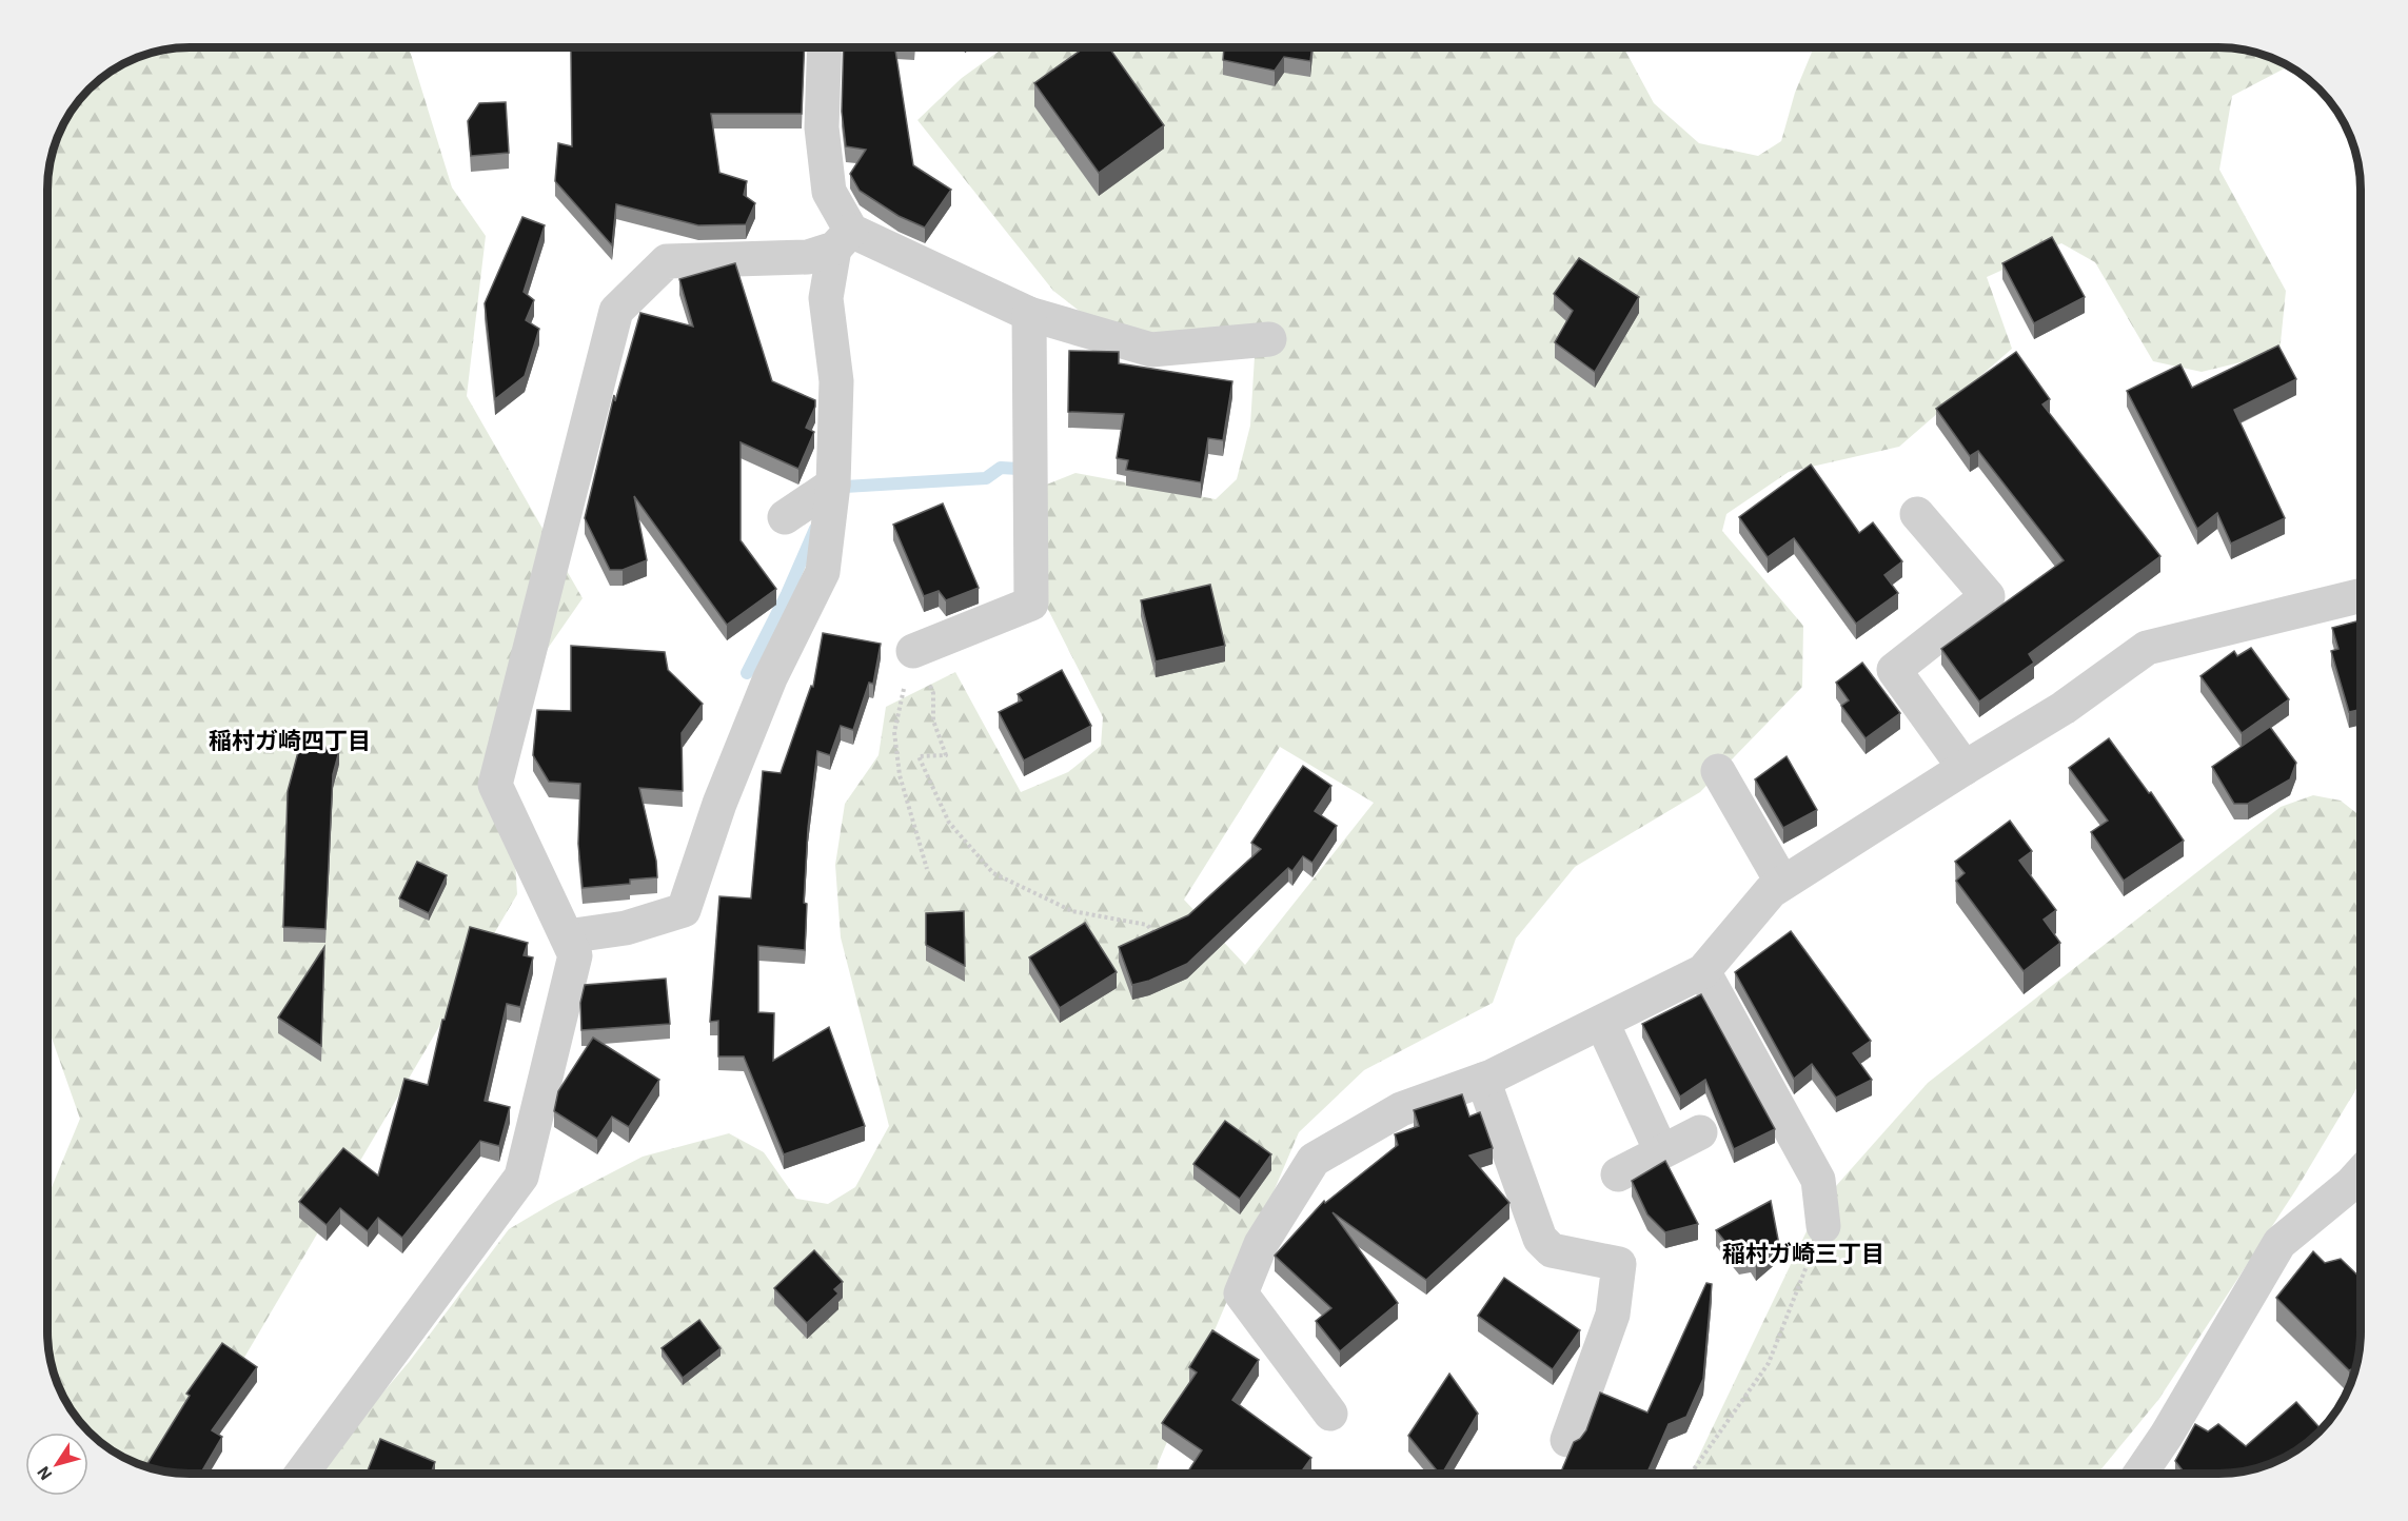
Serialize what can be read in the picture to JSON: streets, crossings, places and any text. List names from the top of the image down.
{
  "districts": ["稲村ガ崎四丁目", "稲村ガ崎三丁目"],
  "north": "bottom left"
}
